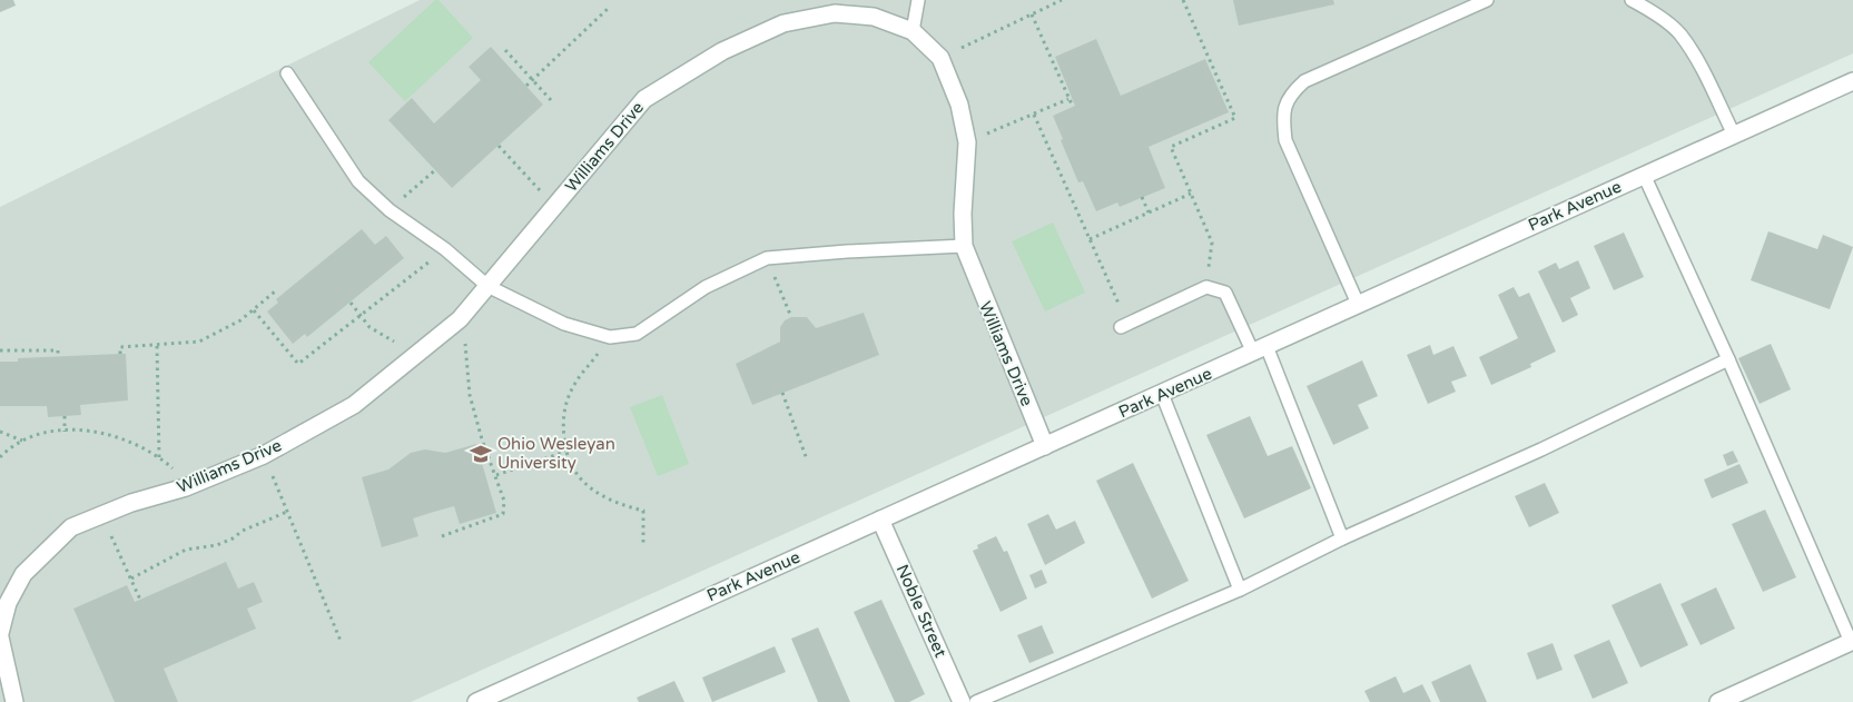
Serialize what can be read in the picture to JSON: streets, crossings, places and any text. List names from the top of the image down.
{
  "streets": {
    "street": ["Williams Drive", "Park Avenue", "Noble Street"]
  },
  "crossings": [
    ["Williams Drive", "Park Avenue"],
    ["Park Avenue", "Noble Street"]
  ],
  "places": {
    "school or university": ["Ohio Wesleyan University"]
  }
}
